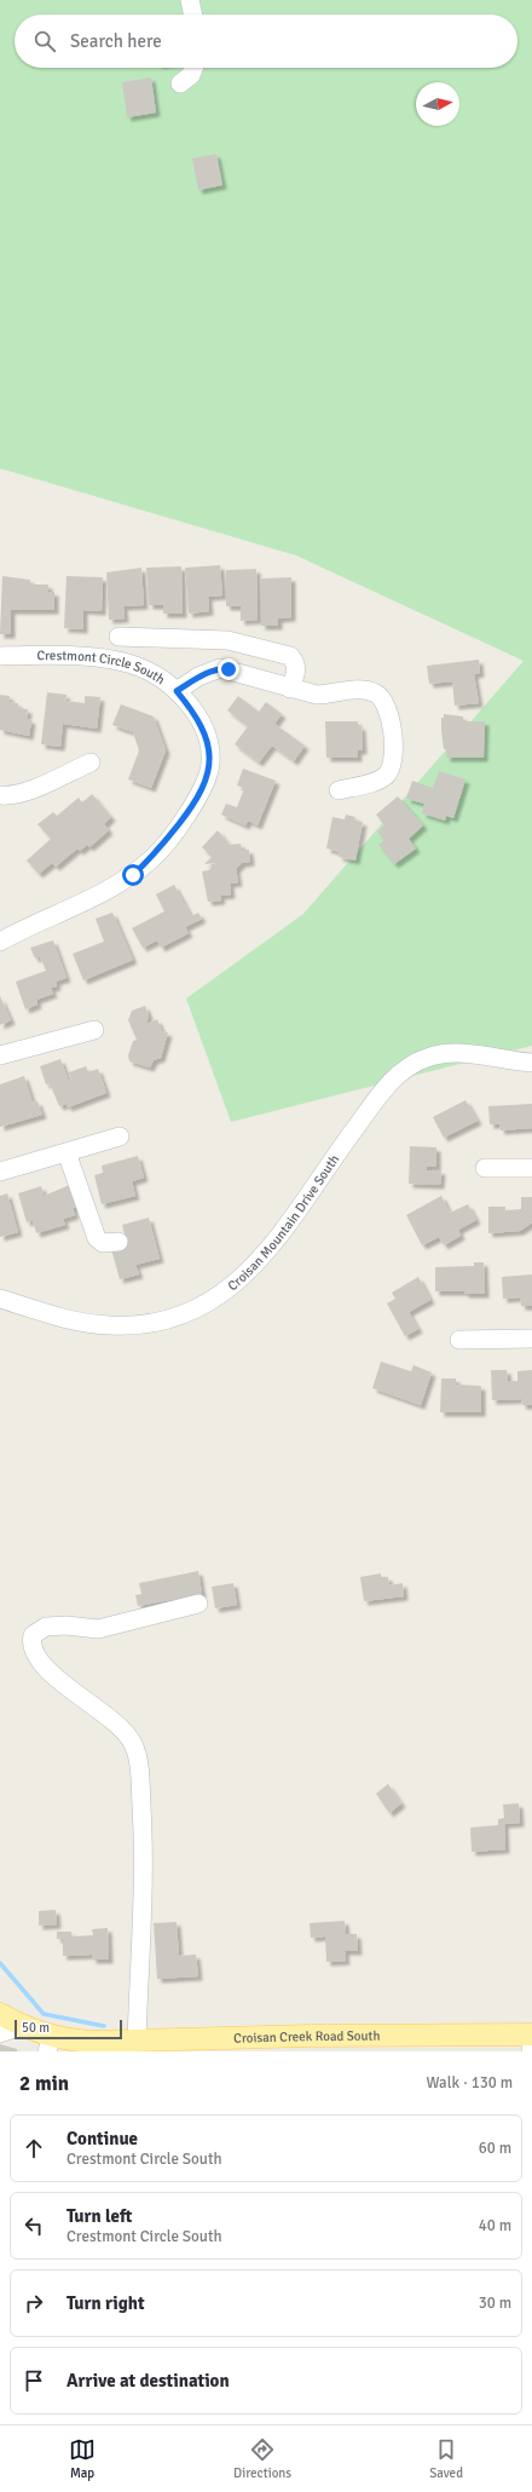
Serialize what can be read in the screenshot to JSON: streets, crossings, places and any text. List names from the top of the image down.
{
  "streets": {
    "main road": ["Croisan Creek Road South"],
    "street": ["Crestmont Circle South", "Croisan Mountain Drive South"]
  },
  "scale_bar": "50 m",
  "north": "right",
  "page": {
    "search": "Search here",
    "scale": "50 m",
    "heading": ["2 min", "Walk · 130 m"],
    "list": [
      ["Continue", "Crestmont Circle South", "60 m"],
      ["Turn left", "Crestmont Circle South", "40 m"],
      ["Turn right", "30 m"],
      "Arrive at destination"
    ],
    "nav": ["Map", "Directions", "Saved"]
  }
}
